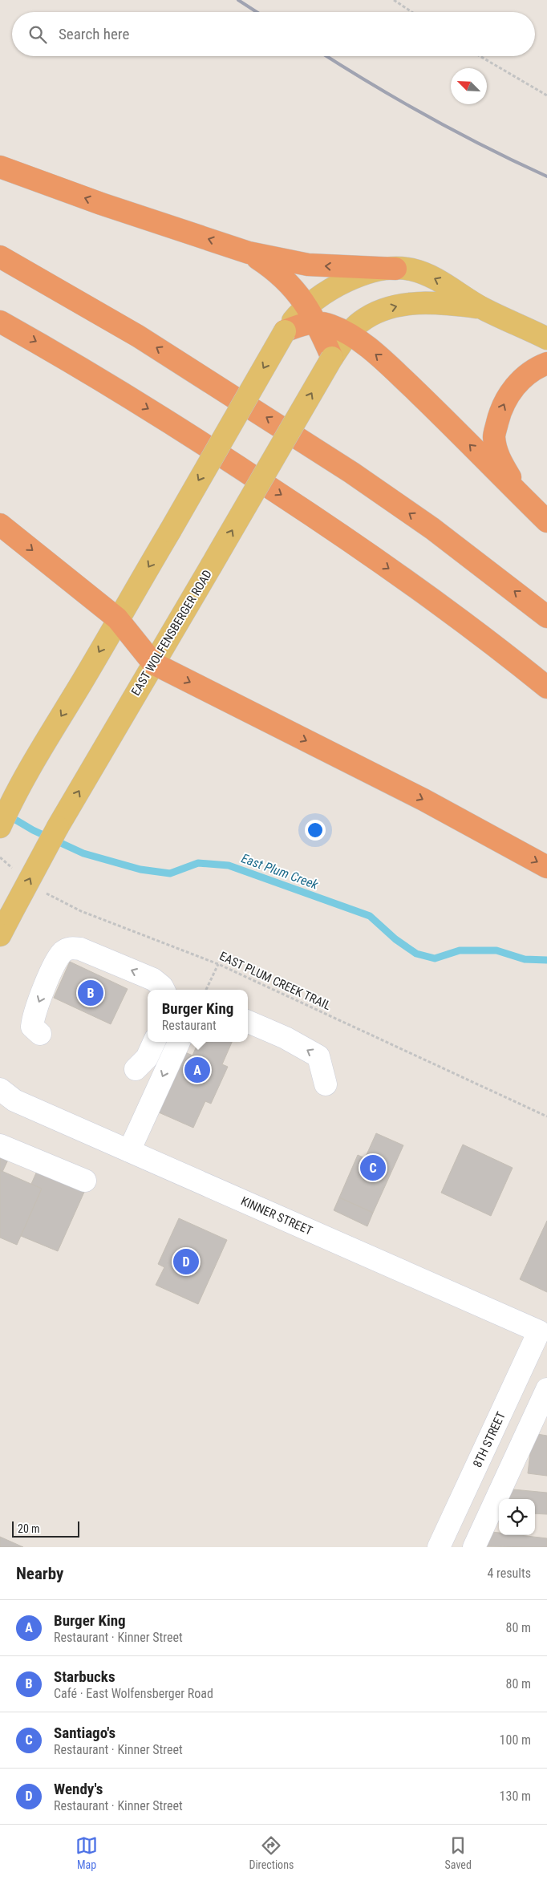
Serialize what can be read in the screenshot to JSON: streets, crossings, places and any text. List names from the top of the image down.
{
  "streets": {
    "main road": ["EAST WOLFENSBERGER ROAD"],
    "street": ["KINNER STREET", "8TH STREET"],
    "path": ["EAST PLUM CREEK TRAIL"]
  },
  "crossings": [
    ["KINNER STREET", "8TH STREET"]
  ],
  "water": ["East Plum Creek"],
  "scale_bar": "20 m",
  "north": "top left",
  "page": {
    "search": "Search here",
    "pins": [
      "B",
      "A",
      "C",
      "D"
    ],
    "popup": ["Burger King", "Restaurant"],
    "scale": "20 m",
    "heading": ["Nearby", "4 results"],
    "list": [
      {
        "mark": "A",
        "name": "Burger King",
        "note": "Restaurant · Kinner Street",
        "value": "80 m"
      },
      {
        "mark": "B",
        "name": "Starbucks",
        "note": "Café · East Wolfensberger Road",
        "value": "80 m"
      },
      {
        "mark": "C",
        "name": "Santiago's",
        "note": "Restaurant · Kinner Street",
        "value": "100 m"
      },
      {
        "mark": "D",
        "name": "Wendy's",
        "note": "Restaurant · Kinner Street",
        "value": "130 m"
      }
    ],
    "nav": ["Map", "Directions", "Saved"]
  }
}
